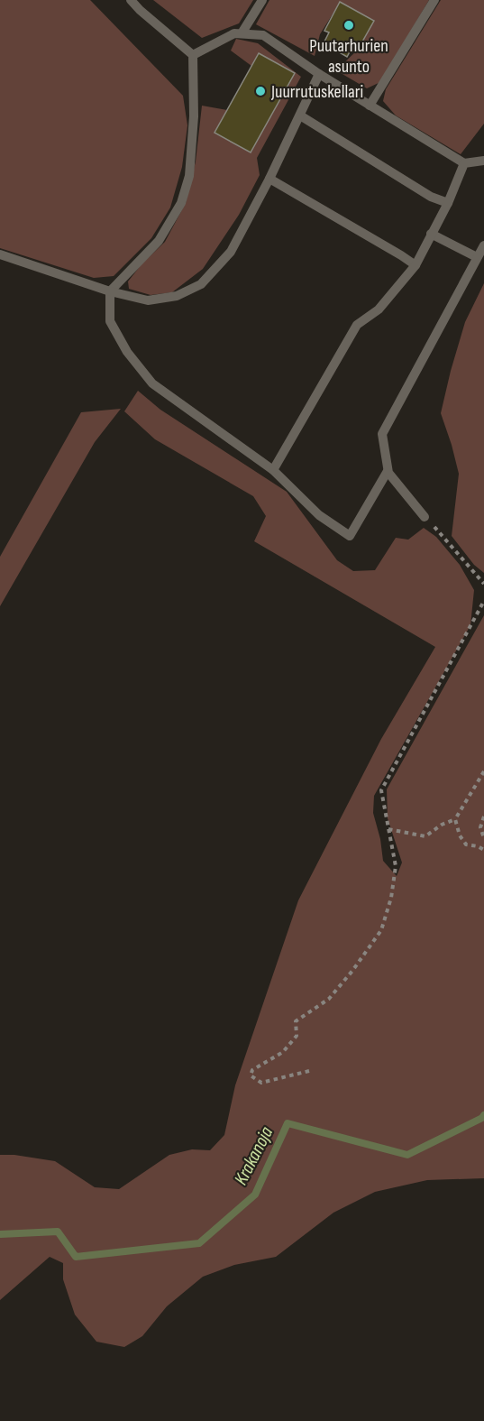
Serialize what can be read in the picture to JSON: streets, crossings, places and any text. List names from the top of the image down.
{
  "water": ["Krakanoja"],
  "places": ["Puutarhurien asunto", "Juurrutuskellari"]
}
